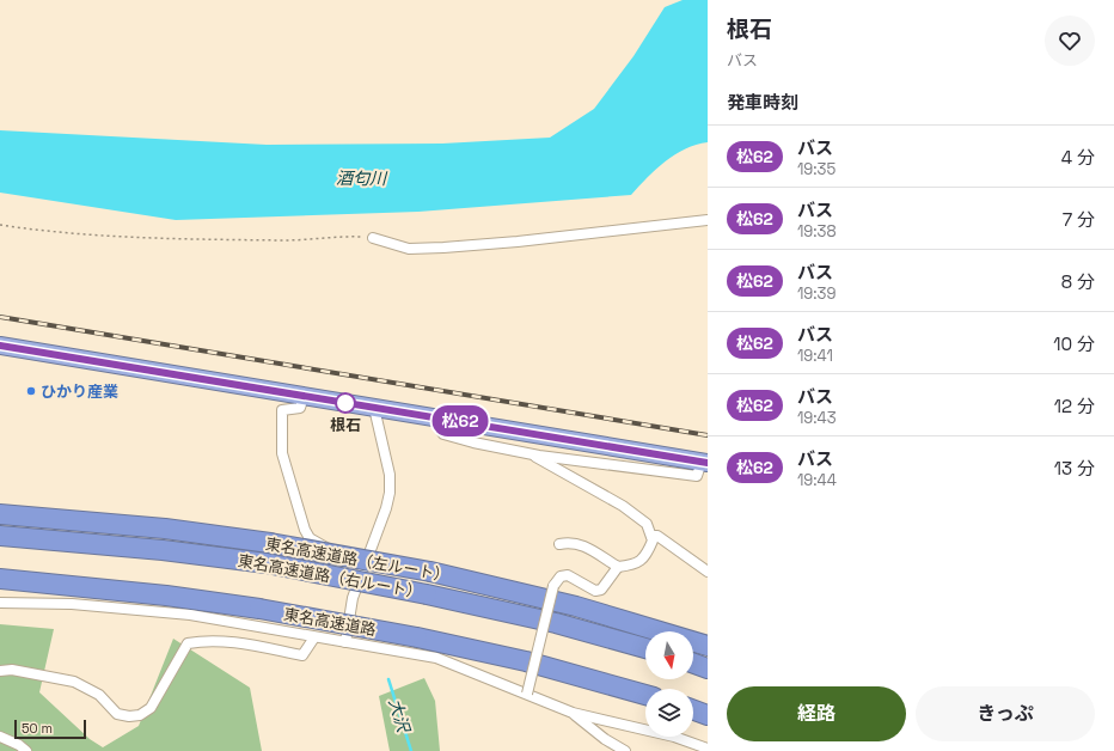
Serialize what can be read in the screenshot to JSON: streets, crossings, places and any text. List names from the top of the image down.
{
  "streets": {
    "highway": ["東名高速道路（左ルート）", "東名高速道路（右ルート）", "東名高速道路"]
  },
  "water": ["酒匂川", "大沢"],
  "places": ["ひかり産業", "根石"],
  "lines": ["bus line 松62"],
  "scale_bar": "50 m",
  "north": "bottom",
  "page": {
    "on_map": "松62",
    "heading": [
      ["根石", "バス"],
      "発車時刻"
    ],
    "list": [
      {
        "mark": "松62",
        "name": "バス",
        "note": "19:35",
        "value": "4 分"
      },
      {
        "mark": "松62",
        "name": "バス",
        "note": "19:38",
        "value": "7 分"
      },
      {
        "mark": "松62",
        "name": "バス",
        "note": "19:39",
        "value": "8 分"
      },
      {
        "mark": "松62",
        "name": "バス",
        "note": "19:41",
        "value": "10 分"
      },
      {
        "mark": "松62",
        "name": "バス",
        "note": "19:43",
        "value": "12 分"
      },
      {
        "mark": "松62",
        "name": "バス",
        "note": "19:44",
        "value": "13 分"
      }
    ],
    "buttons": ["経路", "きっぷ"],
    "scale": "50 m"
  }
}
